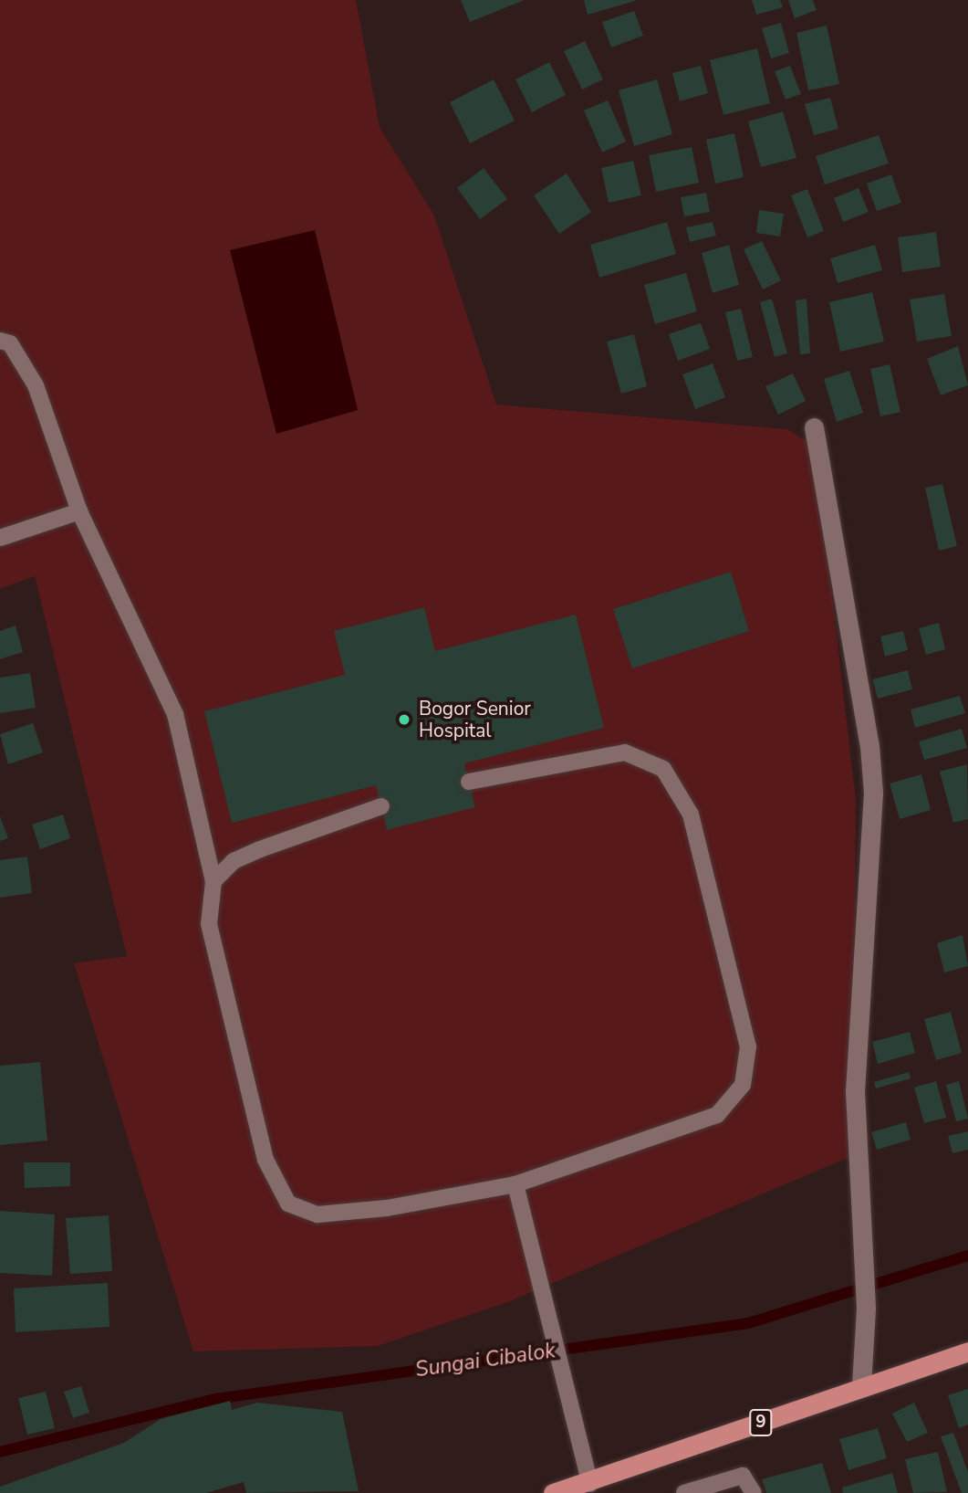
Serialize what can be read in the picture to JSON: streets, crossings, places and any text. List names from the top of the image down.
{
  "streets": {
    "highway": ["9"]
  },
  "water": ["Sungai Cibalok"],
  "places": ["Bogor Senior Hospital"]
}
